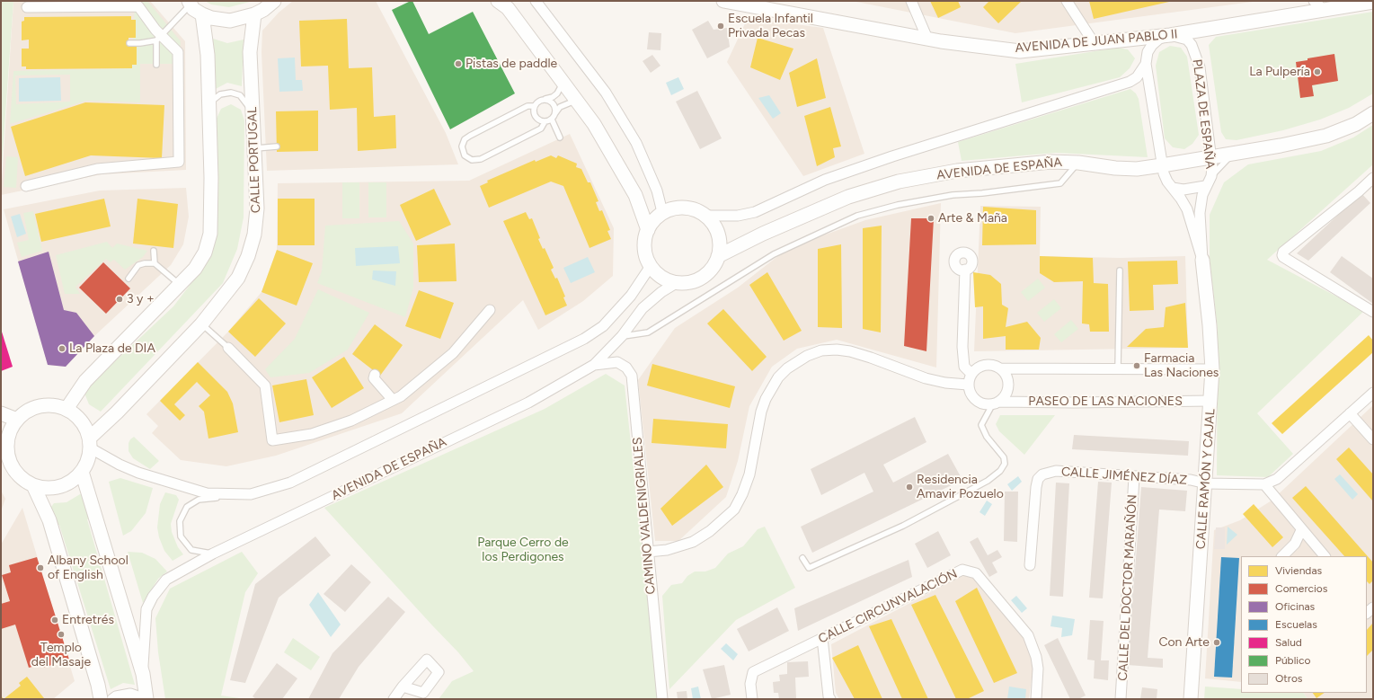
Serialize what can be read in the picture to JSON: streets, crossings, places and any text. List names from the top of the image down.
{
  "streets": {
    "street": [
      "AVENIDA DE JUAN PABLO II",
      "PLAZA DE ESPAÑA",
      "CALLE PORTUGAL",
      "AVENIDA DE ESPAÑA",
      "PASEO DE LAS NACIONES",
      "CALLE JIMÉNEZ DÍAZ",
      "CALLE RAMÓN Y CAJAL",
      "CAMINO VALDENIGRIALES",
      "CALLE DEL DOCTOR MARAÑÓN",
      "CALLE CIRCUNVALACIÓN"
    ]
  },
  "crossings": [
    ["AVENIDA DE JUAN PABLO II", "PLAZA DE ESPAÑA"],
    ["PLAZA DE ESPAÑA", "AVENIDA DE ESPAÑA"],
    ["PLAZA DE ESPAÑA", "CALLE RAMÓN Y CAJAL"],
    ["AVENIDA DE ESPAÑA", "CAMINO VALDENIGRIALES"],
    ["PASEO DE LAS NACIONES", "CALLE RAMÓN Y CAJAL"],
    ["CALLE JIMÉNEZ DÍAZ", "CALLE RAMÓN Y CAJAL"],
    ["CALLE JIMÉNEZ DÍAZ", "CALLE DEL DOCTOR MARAÑÓN"]
  ],
  "parks": ["Parque Cerro de los Perdigones"],
  "places": [
    "Escuela Infantil Privada Pecas",
    "Pistas de paddle",
    "La Pulpería",
    "Arte & Maña",
    "3 y +",
    "La Plaza de DIA",
    "Farmacia Las Naciones",
    "Residencia Amavir Pozuelo",
    "Albany School of English",
    "Entretrés",
    "Templo del Masaje",
    "Con Arte"
  ],
  "legend": [
    "Viviendas",
    "Comercios",
    "Oficinas",
    "Escuelas",
    "Salud",
    "Público",
    "Otros"
  ]
}
